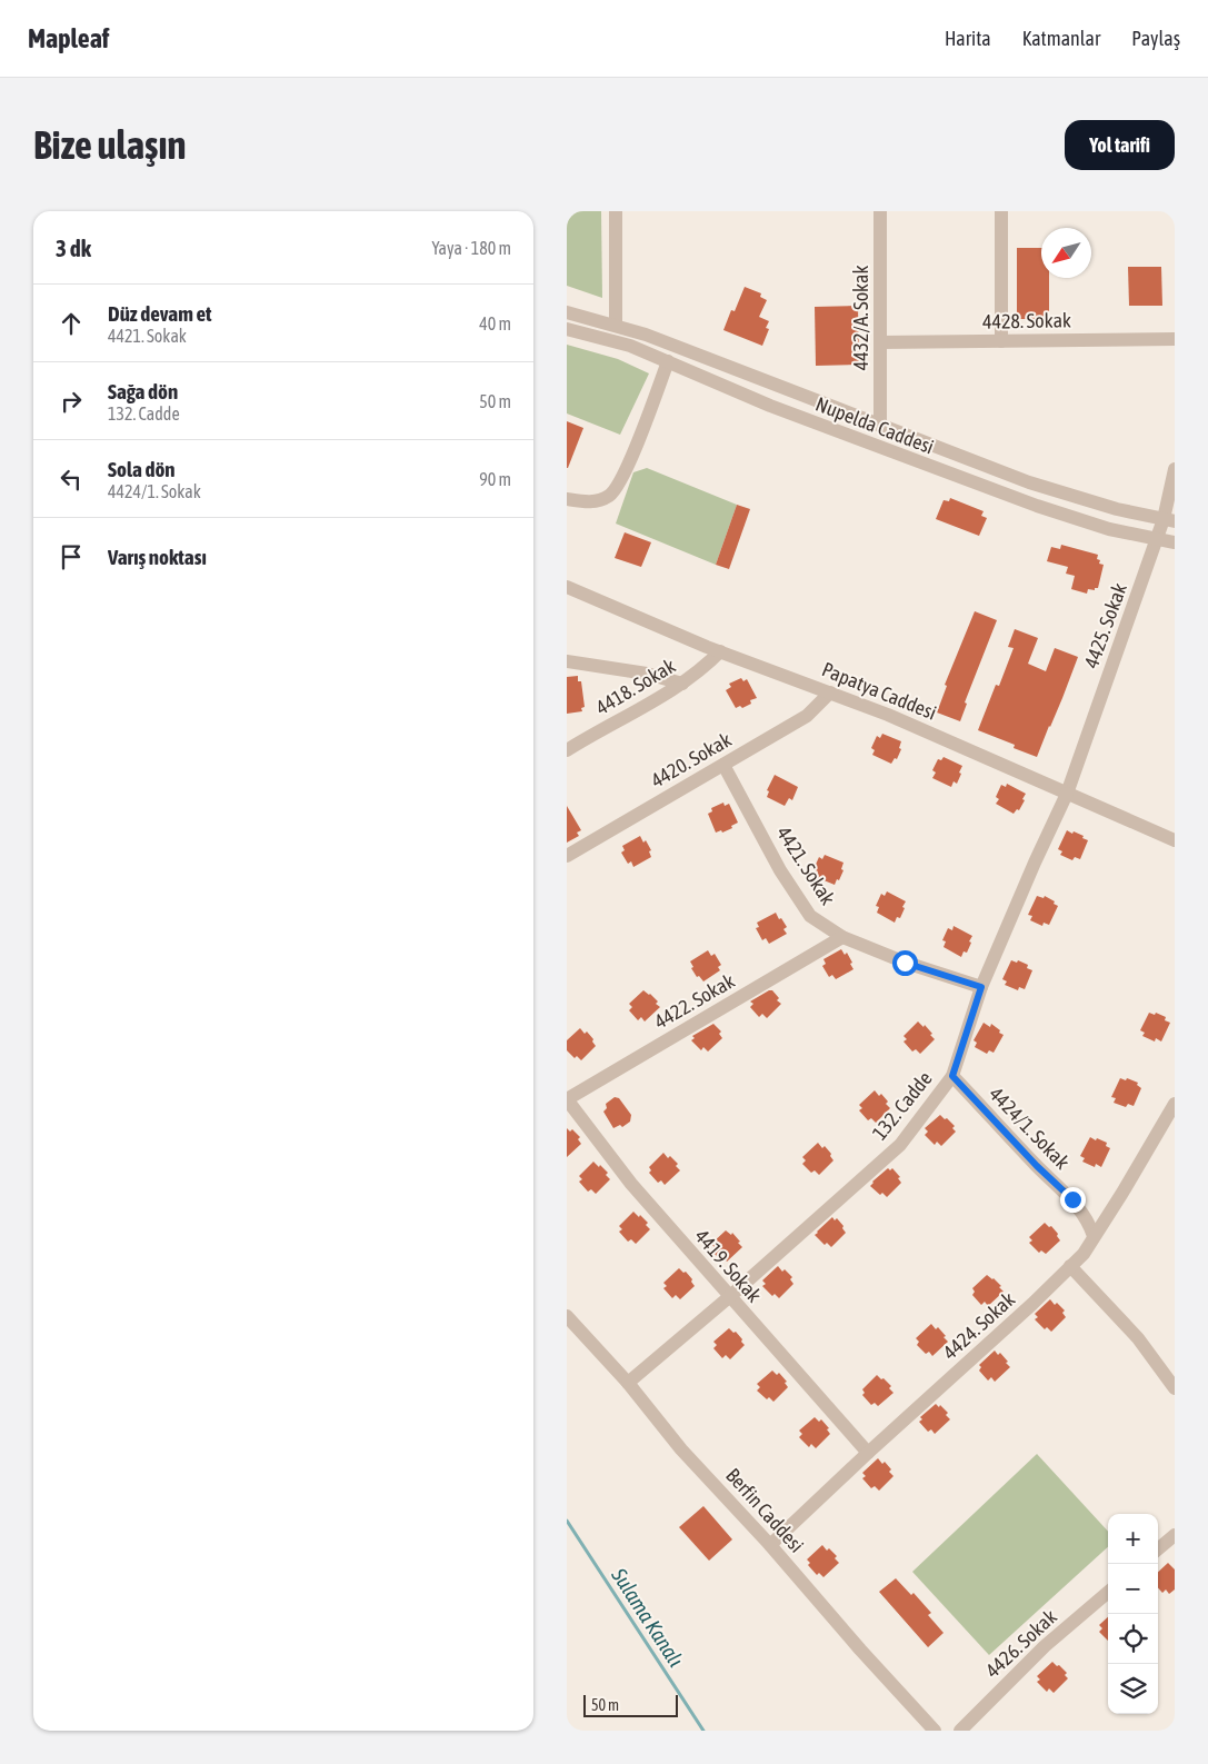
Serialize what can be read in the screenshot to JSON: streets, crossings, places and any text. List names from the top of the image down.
{
  "streets": {
    "street": [
      "4432/A. Sokak",
      "4428. Sokak",
      "Nupelda Caddesi",
      "4425. Sokak",
      "4418. Sokak",
      "Papatya Caddesi",
      "4420. Sokak",
      "4421. Sokak",
      "4422. Sokak",
      "132. Cadde",
      "4424/1. Sokak",
      "4419. Sokak",
      "4424. Sokak",
      "Berfin Caddesi",
      "4426. Sokak"
    ]
  },
  "crossings": [
    ["4432/A. Sokak", "4428. Sokak"],
    ["4432/A. Sokak", "Nupelda Caddesi"],
    ["Nupelda Caddesi", "4425. Sokak"],
    ["4425. Sokak", "Papatya Caddesi"],
    ["4425. Sokak", "132. Cadde"],
    ["4418. Sokak", "Papatya Caddesi"],
    ["Papatya Caddesi", "4420. Sokak"],
    ["Papatya Caddesi", "132. Cadde"],
    ["4420. Sokak", "4421. Sokak"],
    ["4421. Sokak", "4422. Sokak"],
    ["4421. Sokak", "132. Cadde"],
    ["4422. Sokak", "4419. Sokak"],
    ["132. Cadde", "4424/1. Sokak"],
    ["132. Cadde", "4419. Sokak"],
    ["132. Cadde", "Berfin Caddesi"],
    ["4424/1. Sokak", "4424. Sokak"],
    ["4419. Sokak", "4424. Sokak"],
    ["4424. Sokak", "Berfin Caddesi"]
  ],
  "water": ["Sulama Kanalı"],
  "scale_bar": "50 m",
  "north": "bottom left",
  "page": {
    "header": "Mapleaf",
    "nav": ["Harita", "Katmanlar", "Paylaş"],
    "buttons": "Yol tarifi",
    "title": "Bize ulaşın",
    "heading": ["3 dk", "Yaya · 180 m"],
    "list": [
      ["Düz devam et", "4421. Sokak", "40 m"],
      ["Sağa dön", "132. Cadde", "50 m"],
      ["Sola dön", "4424/1. Sokak", "90 m"],
      "Varış noktası"
    ],
    "map_buttons": ["+", "−"],
    "scale": "50 m"
  }
}
